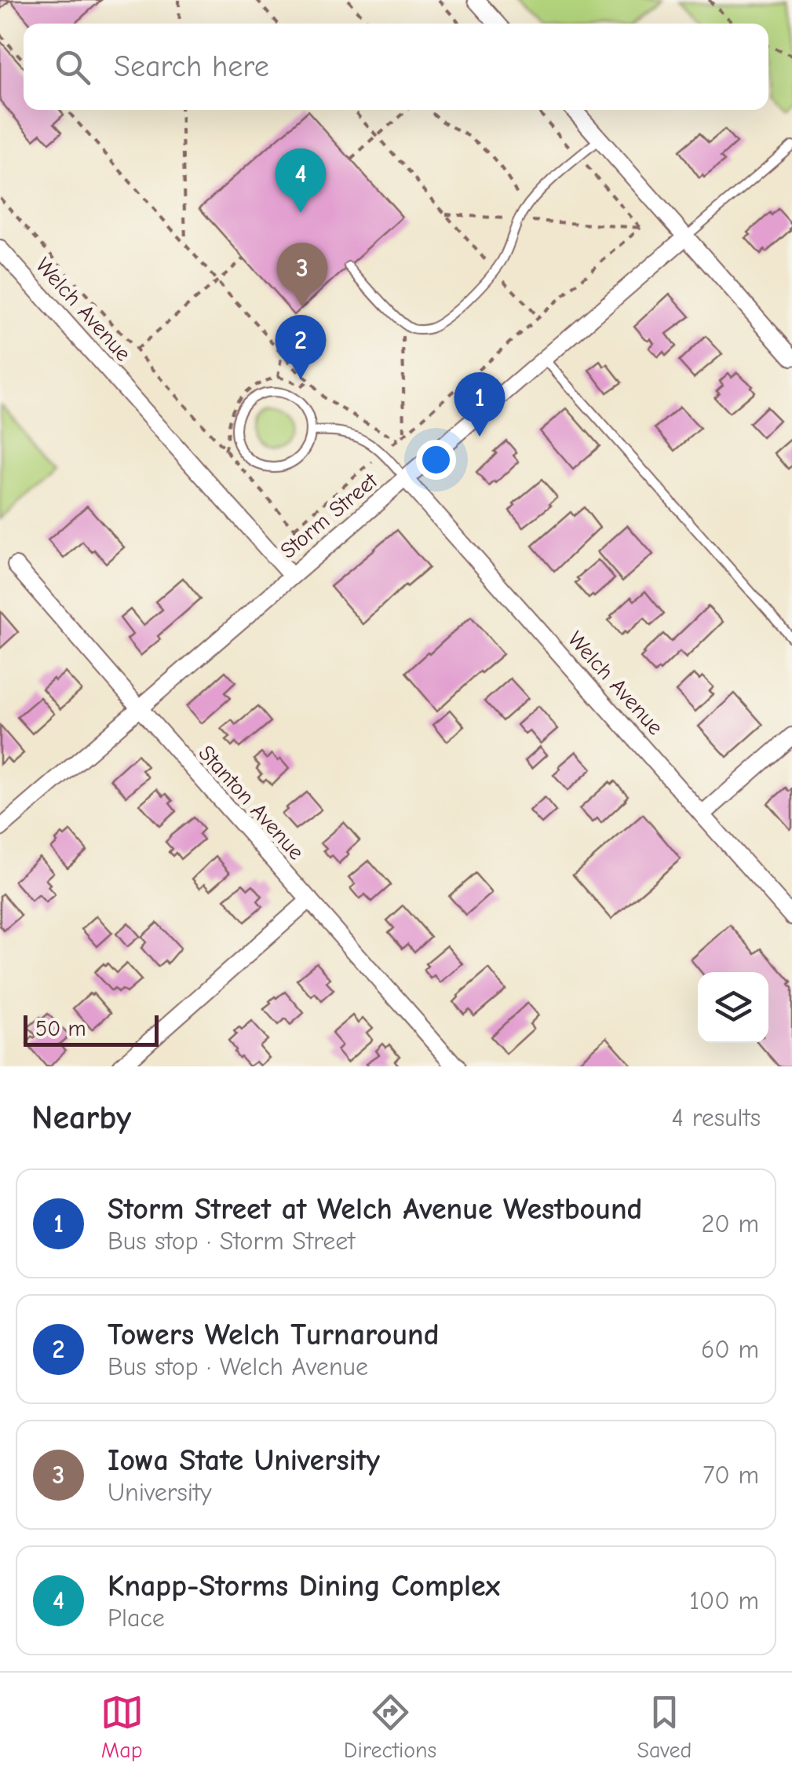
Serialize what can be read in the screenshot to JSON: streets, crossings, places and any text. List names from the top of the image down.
{
  "streets": {
    "street": ["Welch Avenue", "Storm Street", "Stanton Avenue"]
  },
  "crossings": [
    ["Welch Avenue", "Storm Street"],
    ["Storm Street", "Stanton Avenue"]
  ],
  "scale_bar": "50 m",
  "page": {
    "search": "Search here",
    "pins": [
      "4",
      "3",
      "2",
      "1"
    ],
    "scale": "50 m",
    "heading": ["Nearby", "4 results"],
    "list": [
      {
        "mark": "1",
        "name": "Storm Street at Welch Avenue Westbound",
        "note": "Bus stop · Storm Street",
        "value": "20 m"
      },
      {
        "mark": "2",
        "name": "Towers Welch Turnaround",
        "note": "Bus stop · Welch Avenue",
        "value": "60 m"
      },
      {
        "mark": "3",
        "name": "Iowa State University",
        "note": "University",
        "value": "70 m"
      },
      {
        "mark": "4",
        "name": "Knapp-Storms Dining Complex",
        "note": "Place",
        "value": "100 m"
      }
    ],
    "nav": ["Map", "Directions", "Saved"]
  }
}
